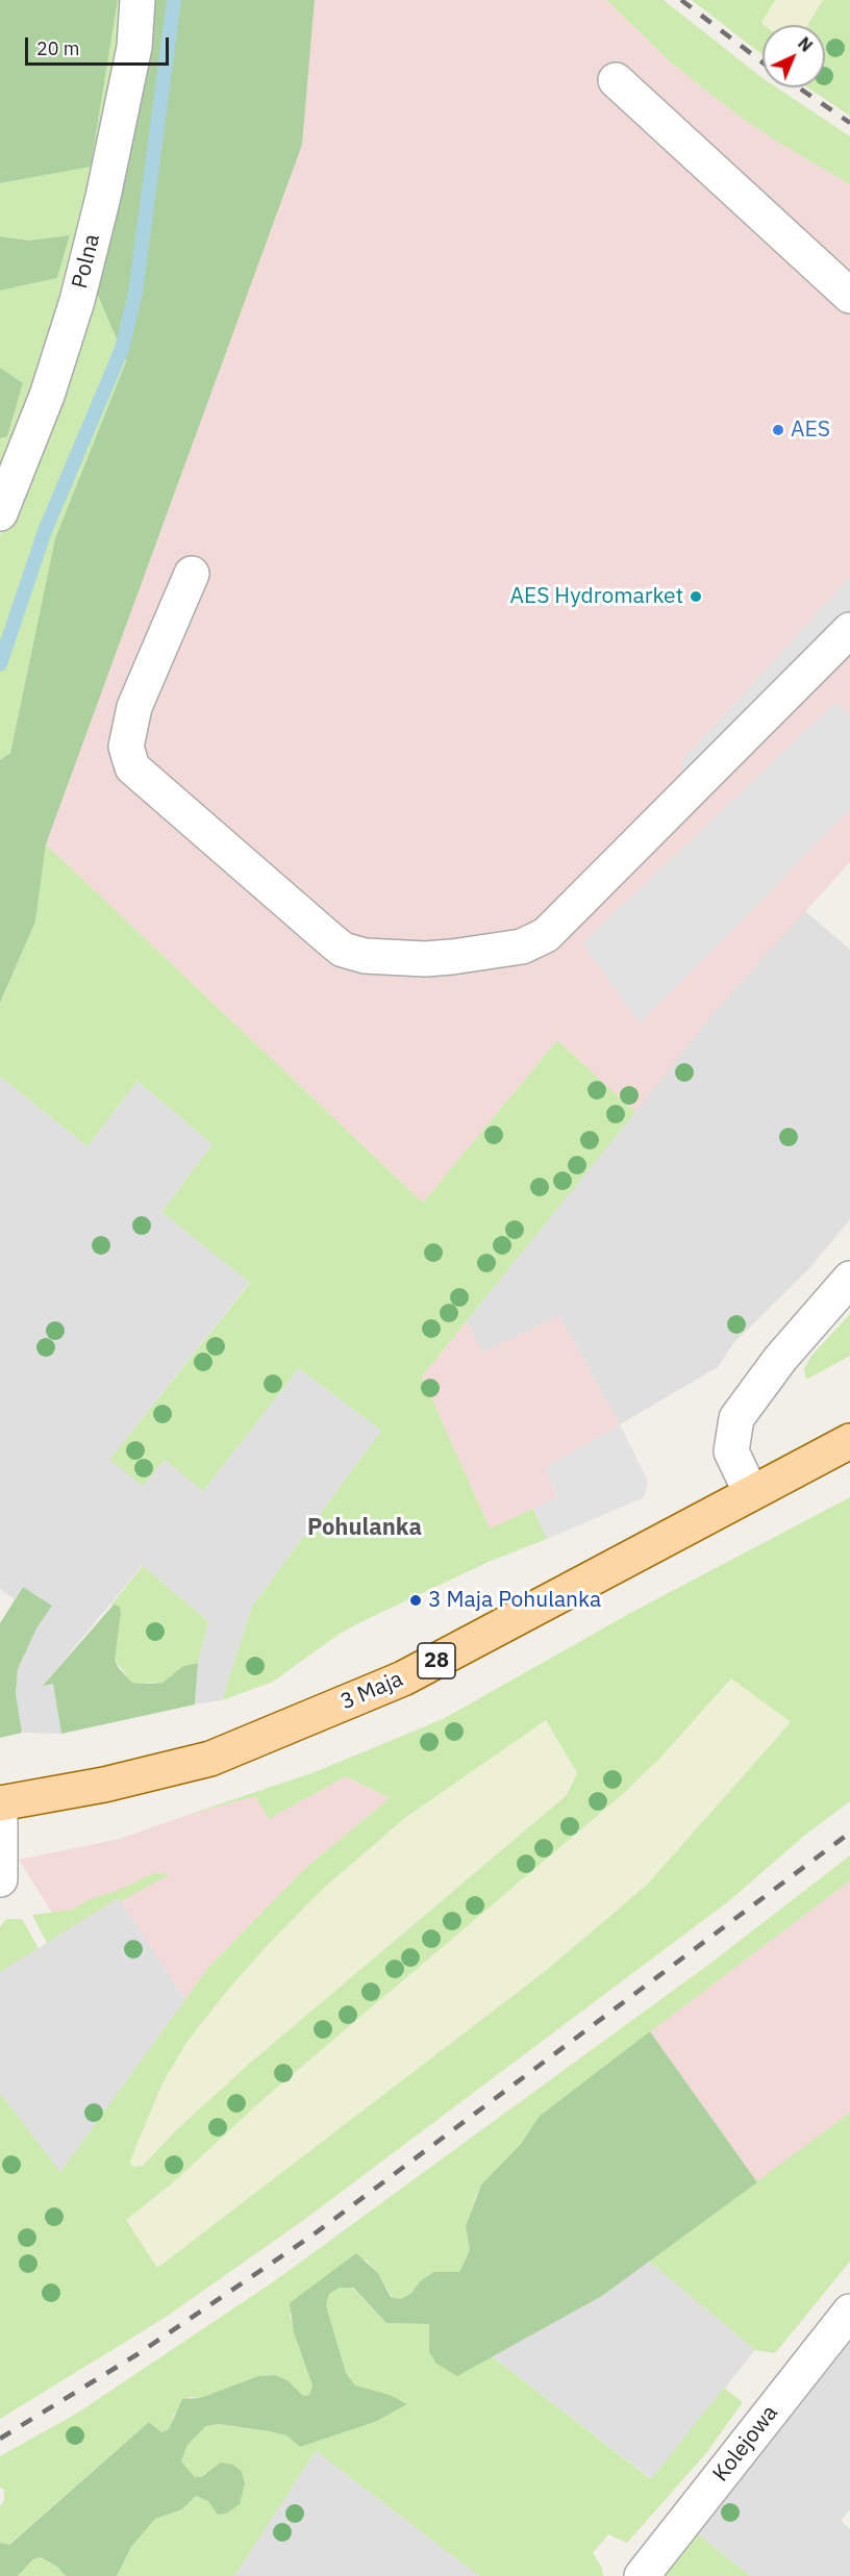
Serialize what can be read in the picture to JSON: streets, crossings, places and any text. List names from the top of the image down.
{
  "streets": {
    "main road": ["28", "3 Maja"],
    "street": ["Polna", "Kolejowa"]
  },
  "districts": ["Pohulanka"],
  "places": ["AES", "AES Hydromarket", "3 Maja Pohulanka"],
  "scale_bar": "20 m",
  "north": "top right"
}
